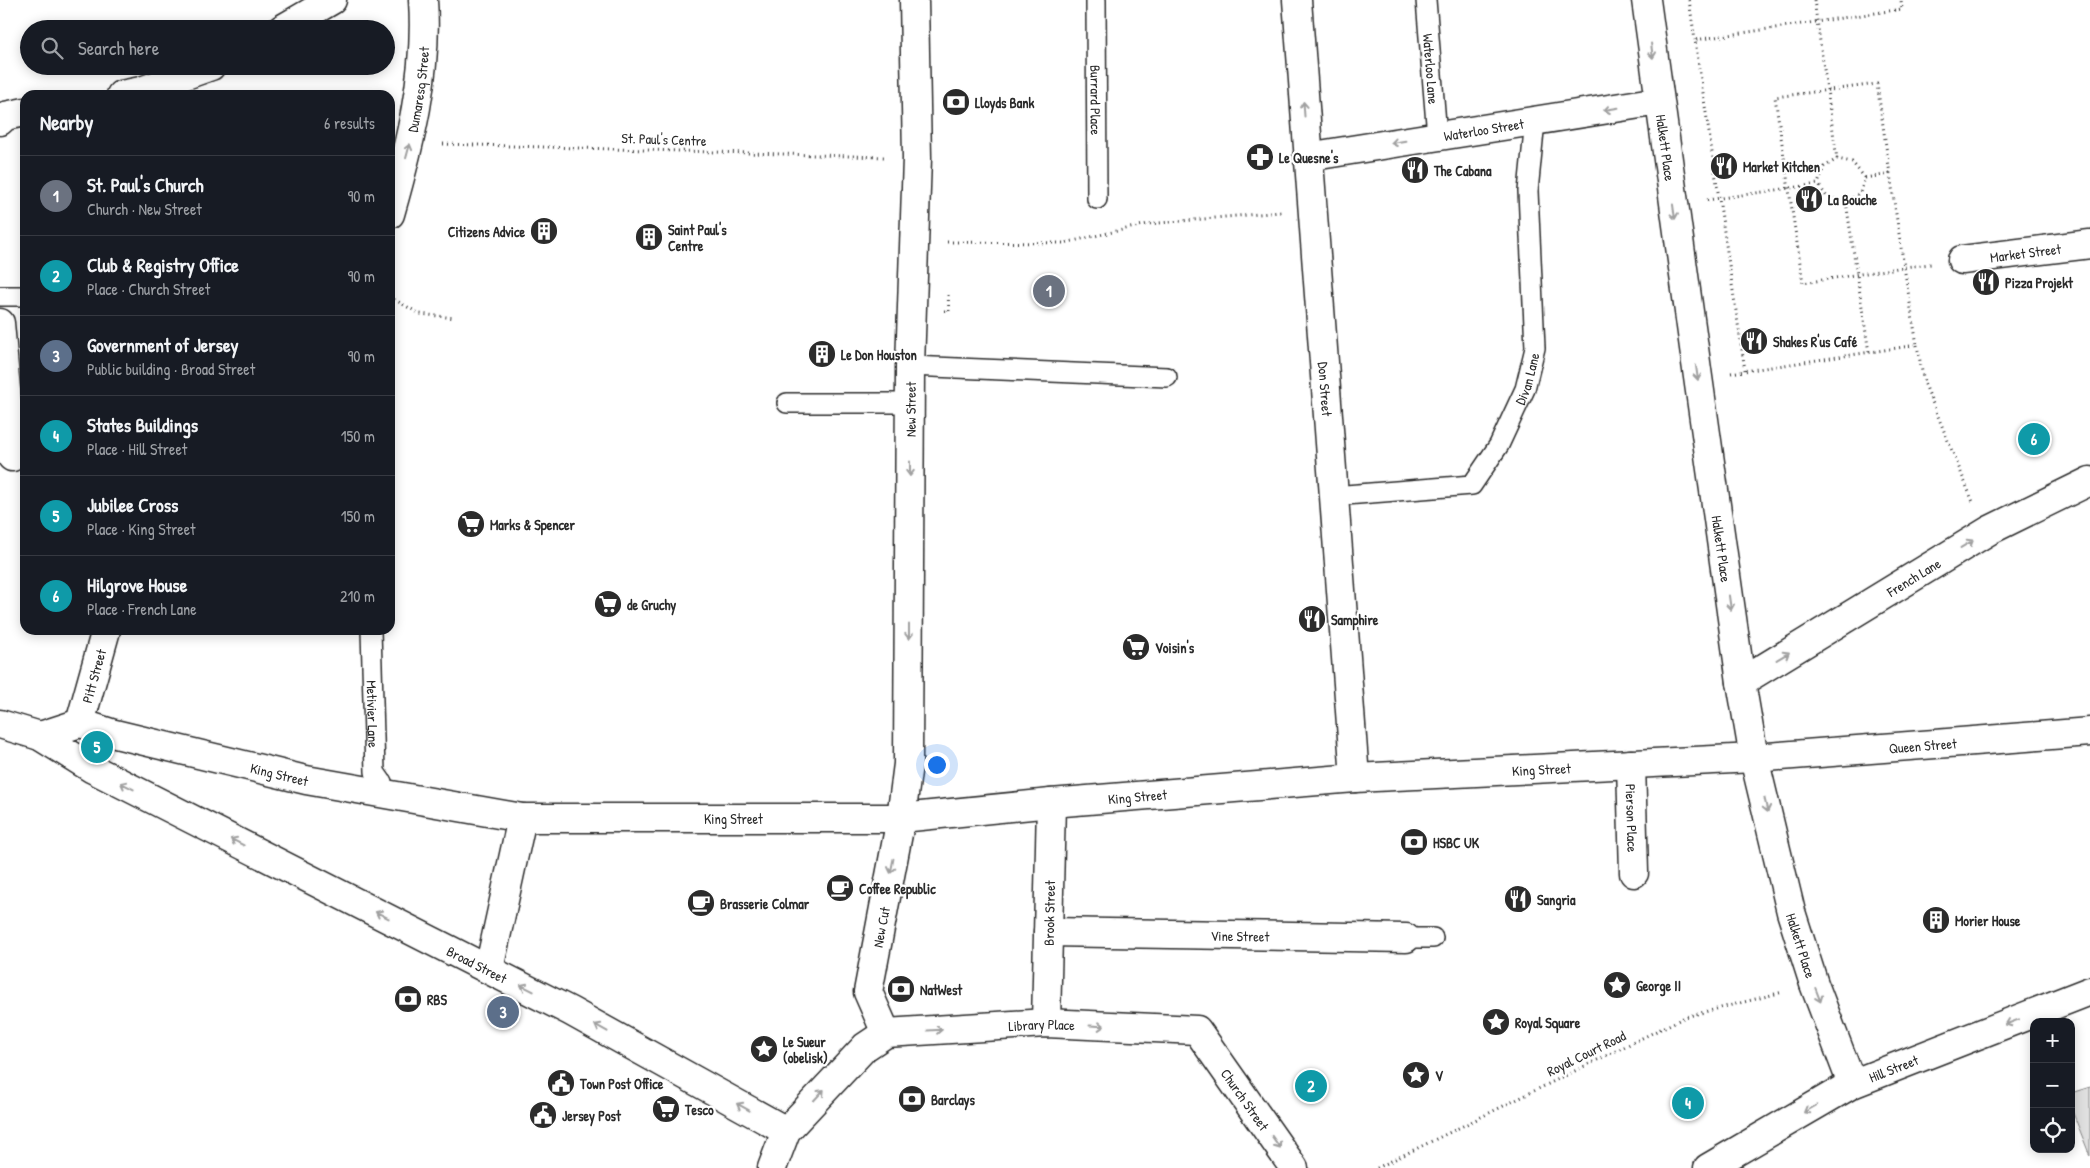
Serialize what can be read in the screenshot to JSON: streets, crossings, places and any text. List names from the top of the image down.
{
  "streets": {
    "street": [
      "Dumaresq Street",
      "Waterloo Street",
      "Halkett Place",
      "Market Street",
      "Don Street",
      "New Street",
      "French Lane",
      "Pitt Street",
      "Queen Street",
      "King Street",
      "Pierson Place",
      "Brook Street",
      "New Cut",
      "Vine Street",
      "Broad Street",
      "Library Place",
      "Hill Street",
      "Church Street"
    ],
    "lane": [
      "Waterloo Lane",
      "Burrard Place",
      "Divan Lane",
      "Metivier Lane"
    ],
    "path": ["St. Paul's Centre", "Royal Court Road"]
  },
  "crossings": [
    ["Waterloo Lane", "Waterloo Street"],
    ["Dumaresq Street", "St. Paul's Centre"],
    ["Waterloo Street", "Halkett Place"],
    ["Waterloo Street", "Divan Lane"],
    ["Waterloo Street", "Don Street"],
    ["St. Paul's Centre", "New Street"],
    ["Halkett Place", "French Lane"],
    ["Halkett Place", "Queen Street"],
    ["Halkett Place", "King Street"],
    ["Halkett Place", "Royal Court Road"],
    ["Halkett Place", "Hill Street"],
    ["Divan Lane", "Don Street"],
    ["Don Street", "King Street"],
    ["New Street", "King Street"],
    ["New Street", "New Cut"],
    ["Pitt Street", "King Street"],
    ["Metivier Lane", "King Street"],
    ["Queen Street", "King Street"],
    ["King Street", "Pierson Place"],
    ["King Street", "Brook Street"],
    ["King Street", "New Cut"],
    ["Brook Street", "Vine Street"],
    ["Brook Street", "Library Place"],
    ["New Cut", "Library Place"],
    ["Library Place", "Church Street"]
  ],
  "one_way": [
    "Waterloo Street",
    "Halkett Place",
    "New Street",
    "French Lane",
    "New Cut",
    "Broad Street",
    "Library Place",
    "Hill Street",
    "Church Street"
  ],
  "places": {
    "bank": [
      "Lloyds Bank",
      "HSBC UK",
      "NatWest",
      "RBS",
      "Barclays"
    ],
    "pharmacy": ["Le Quesne's"],
    "restaurant": [
      "Market Kitchen",
      "The Cabana",
      "La Bouche",
      "Pizza Projekt",
      "Shakes R'us Café",
      "Samphire",
      "Sangria"
    ],
    "building": [
      "Citizens Advice",
      "Saint Paul's Centre",
      "Le Don Houston",
      "Morier House"
    ],
    "supermarket": [
      "Marks & Spencer",
      "de Gruchy",
      "Voisin's",
      "Tesco"
    ],
    "cafe": ["Coffee Republic", "Brasserie Colmar"],
    "place": [
      "George II",
      "Royal Square",
      "Le Sueur (obelisk)",
      "V"
    ],
    "public building": ["Town Post Office", "Jersey Post"]
  },
  "page": {
    "search": "Search here",
    "heading": ["Nearby", "6 results"],
    "list": [
      {
        "mark": "1",
        "name": "St. Paul's Church",
        "note": "Church · New Street",
        "value": "90 m"
      },
      {
        "mark": "2",
        "name": "Club & Registry Office",
        "note": "Place · Church Street",
        "value": "90 m"
      },
      {
        "mark": "3",
        "name": "Government of Jersey",
        "note": "Public building · Broad Street",
        "value": "90 m"
      },
      {
        "mark": "4",
        "name": "States Buildings",
        "note": "Place · Hill Street",
        "value": "150 m"
      },
      {
        "mark": "5",
        "name": "Jubilee Cross",
        "note": "Place · King Street",
        "value": "150 m"
      },
      {
        "mark": "6",
        "name": "Hilgrove House",
        "note": "Place · French Lane",
        "value": "210 m"
      }
    ],
    "pins": [
      "1",
      "6",
      "5",
      "3",
      "2",
      "4"
    ],
    "map_buttons": ["+", "−"]
  }
}
